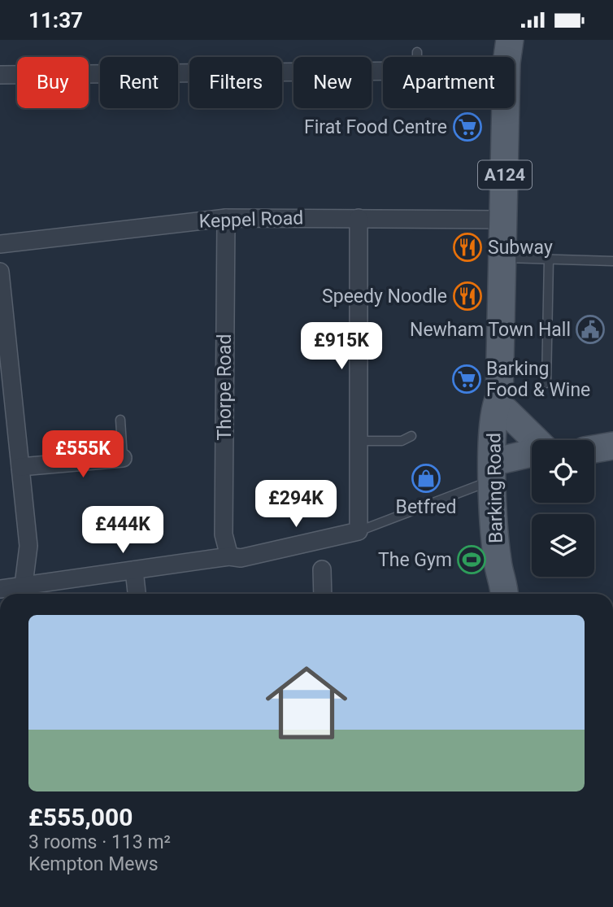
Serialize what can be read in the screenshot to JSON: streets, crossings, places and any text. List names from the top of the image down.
{
  "streets": {
    "main road": ["A124", "Barking Road"],
    "street": ["Keppel Road", "Thorpe Road"]
  },
  "crossings": [
    ["Keppel Road", "Thorpe Road"],
    ["Keppel Road", "Barking Road"]
  ],
  "places": {
    "supermarket": ["Firat Food Centre", "Barking Food & Wine"],
    "restaurant": ["Subway", "Speedy Noodle"],
    "public building": ["Newham Town Hall"],
    "shop": ["Betfred"],
    "sports": ["The Gym"]
  },
  "page": {
    "status": "11:37",
    "chip": [
      "Buy",
      "Rent",
      "Filters",
      "New",
      "Apartment"
    ],
    "price": [
      "£915K",
      "£555K",
      "£294K",
      "£444K"
    ],
    "list": [
      {
        "name": "£555,000",
        "note": "3 rooms · 113 m² · Kempton Mews"
      }
    ]
  }
}
